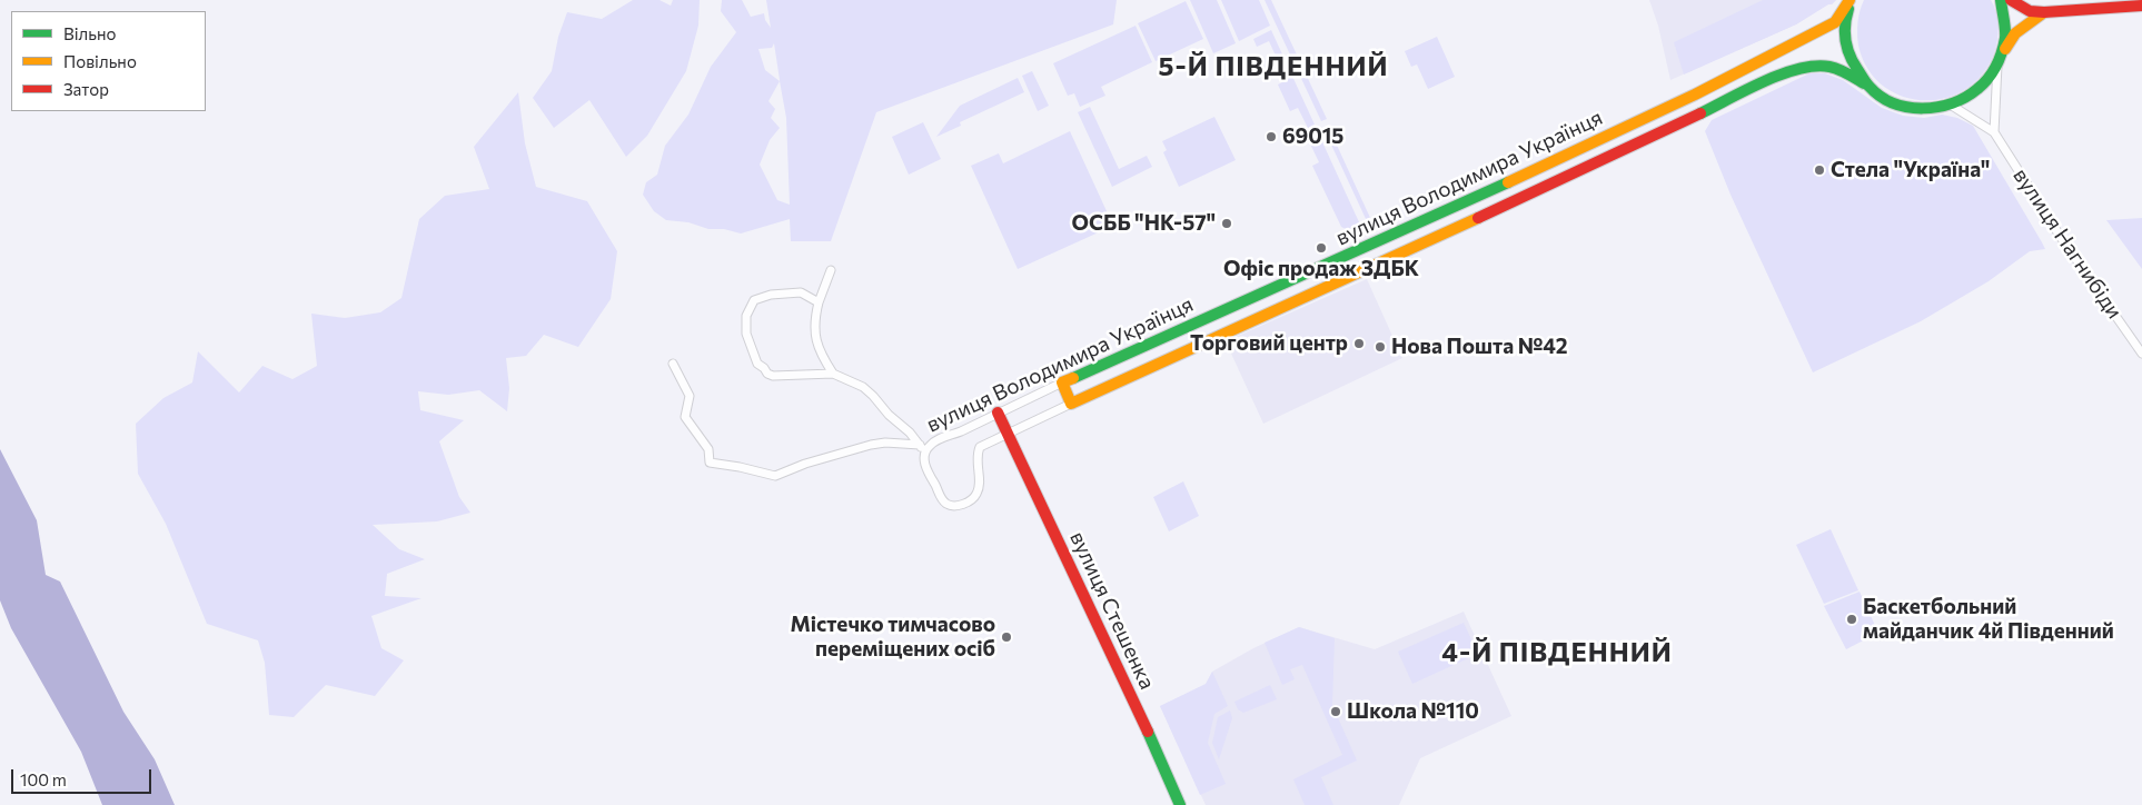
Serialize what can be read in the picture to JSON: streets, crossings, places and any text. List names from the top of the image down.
{
  "streets": {
    "street": ["вулиця Володимира Українця", "вулиця Нагнибіди", "вулиця Стешенка"]
  },
  "crossings": [
    ["вулиця Володимира Українця", "вулиця Нагнибіди"],
    ["вулиця Володимира Українця", "вулиця Стешенка"]
  ],
  "districts": ["5-Й ПІВДЕННИЙ", "4-Й ПІВДЕННИЙ"],
  "places": [
    "69015",
    "Стела \"Україна\"",
    "ОСББ \"НК-57\"",
    "Офіс продаж ЗДБК",
    "Торговий центр",
    "Нова Пошта №42",
    "Баскетбольний майданчик 4й Південний",
    "Містечко тимчасово переміщених осіб",
    "Школа №110"
  ],
  "legend": ["Вільно", "Повільно", "Затор"],
  "scale_bar": "100 m"
}
